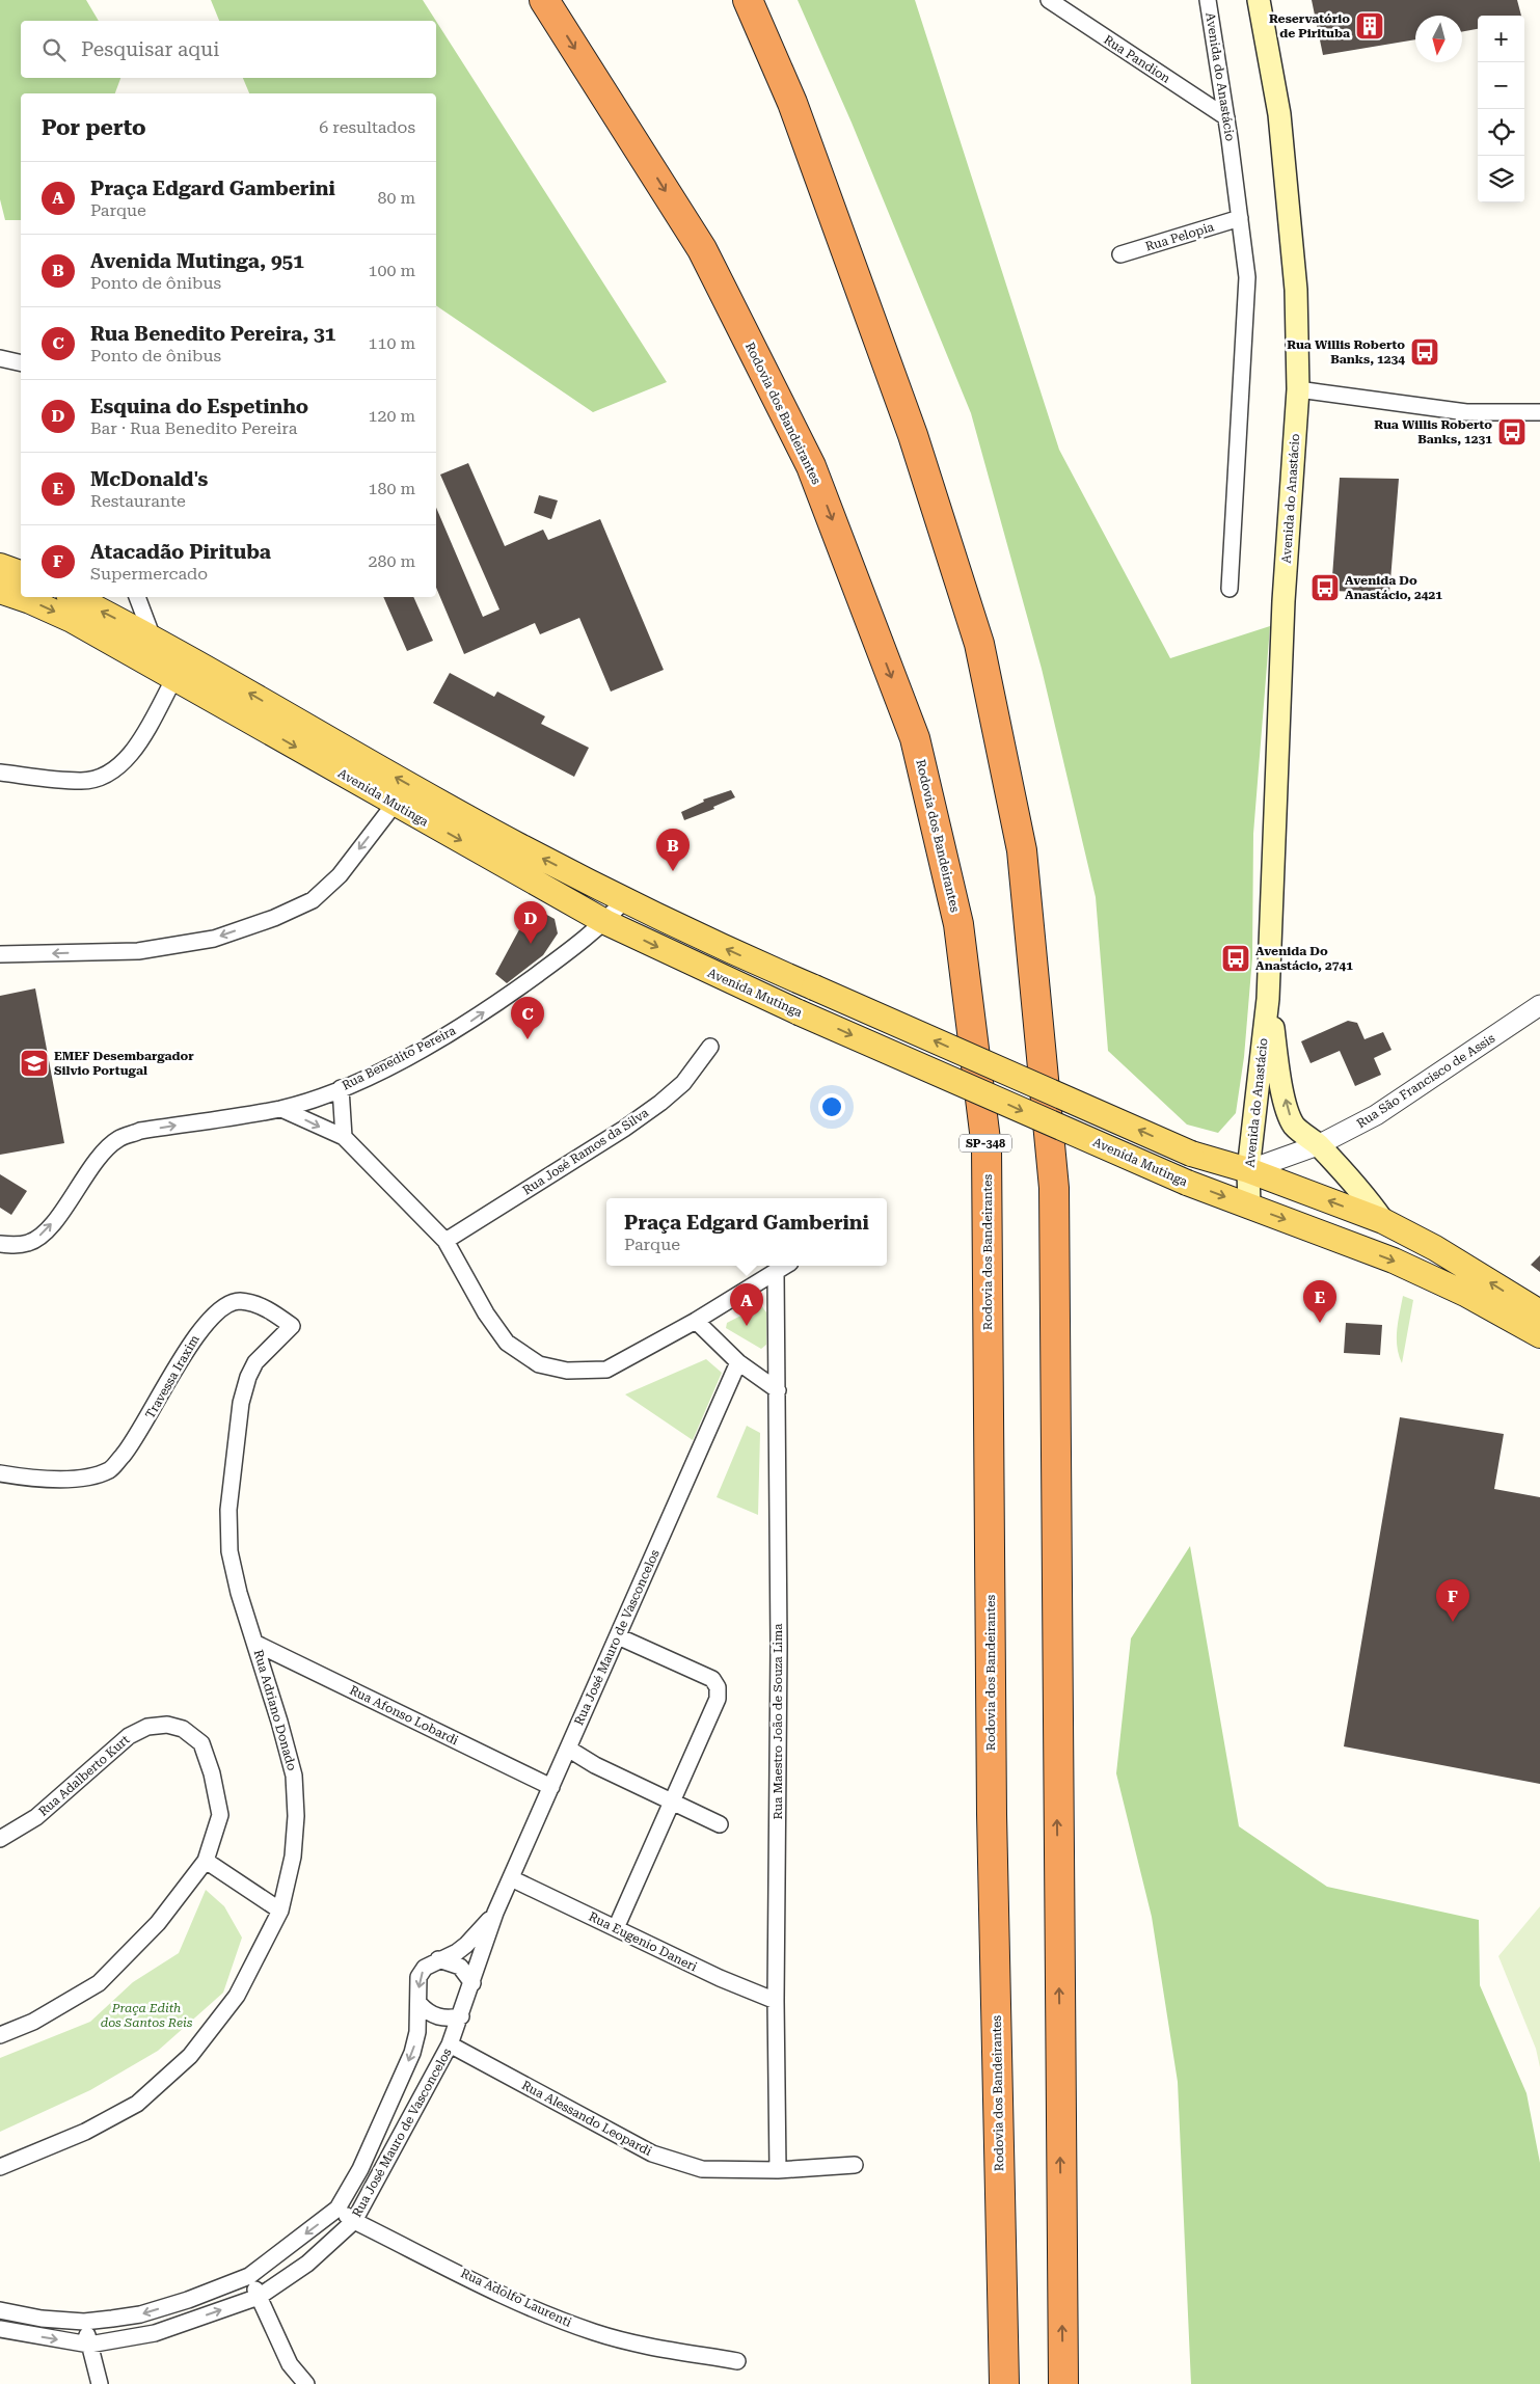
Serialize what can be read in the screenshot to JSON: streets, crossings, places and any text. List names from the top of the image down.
{
  "streets": {
    "highway": ["Rodovia dos Bandeirantes", "SP-348"],
    "main road": ["Avenida do Anastácio", "Avenida Mutinga"],
    "street": [
      "Rua Pandion",
      "Rua Pelopia",
      "Rua Benedito Pereira",
      "Rua São Francisco de Assis",
      "Rua José Ramos da Silva",
      "Travessa Iraxim",
      "Rua José Mauro de Vasconcelos",
      "Rua Adriano Donado",
      "Rua Afonso Lobardi",
      "Rua Maestro João de Souza Lima",
      "Rua Adalberto Kurt",
      "Rua Eugenio Daneri",
      "Rua Alessando Leopardi",
      "Rua Adolfo Laurenti"
    ]
  },
  "crossings": [
    ["Rua Pandion", "Avenida do Anastácio"],
    ["Avenida do Anastácio", "Rua Pelopia"],
    ["Avenida do Anastácio", "Avenida Mutinga"],
    ["Avenida do Anastácio", "Rua São Francisco de Assis"],
    ["Avenida Mutinga", "Rua Benedito Pereira"],
    ["Avenida Mutinga", "Rua São Francisco de Assis"],
    ["Travessa Iraxim", "Rua Adriano Donado"],
    ["Travessa Iraxim", "Rua Afonso Lobardi"],
    ["Rua José Mauro de Vasconcelos", "Rua Afonso Lobardi"],
    ["Rua José Mauro de Vasconcelos", "Rua Eugenio Daneri"],
    ["Rua José Mauro de Vasconcelos", "Rua Alessando Leopardi"],
    ["Rua José Mauro de Vasconcelos", "Rua Adolfo Laurenti"],
    ["Rua Adriano Donado", "Rua Afonso Lobardi"],
    ["Rua Maestro João de Souza Lima", "Rua Eugenio Daneri"],
    ["Rua Maestro João de Souza Lima", "Rua Alessando Leopardi"]
  ],
  "one_way": ["Rua Benedito Pereira"],
  "parks": ["Praça Edith dos Santos Reis"],
  "places": {
    "building": ["Reservatório de Pirituba"],
    "bus stop": [
      "Rua Willis Roberto Banks, 1234",
      "Rua Willis Roberto Banks, 1231",
      "Avenida Do Anastácio, 2421",
      "Avenida Do Anastácio, 2741"
    ],
    "school or university": ["EMEF Desembargador Silvio Portugal"]
  },
  "north": "bottom",
  "page": {
    "map_buttons": ["+", "−"],
    "search": "Pesquisar aqui",
    "heading": ["Por perto", "6 resultados"],
    "list": [
      {
        "mark": "A",
        "name": "Praça Edgard Gamberini",
        "note": "Parque",
        "value": "80 m"
      },
      {
        "mark": "B",
        "name": "Avenida Mutinga, 951",
        "note": "Ponto de ônibus",
        "value": "100 m"
      },
      {
        "mark": "C",
        "name": "Rua Benedito Pereira, 31",
        "note": "Ponto de ônibus",
        "value": "110 m"
      },
      {
        "mark": "D",
        "name": "Esquina do Espetinho",
        "note": "Bar · Rua Benedito Pereira",
        "value": "120 m"
      },
      {
        "mark": "E",
        "name": "McDonald's",
        "note": "Restaurante",
        "value": "180 m"
      },
      {
        "mark": "F",
        "name": "Atacadão Pirituba",
        "note": "Supermercado",
        "value": "280 m"
      }
    ],
    "pins": [
      "B",
      "D",
      "C",
      "E",
      "A",
      "F"
    ],
    "popup": ["Praça Edgard Gamberini", "Parque"]
  }
}
